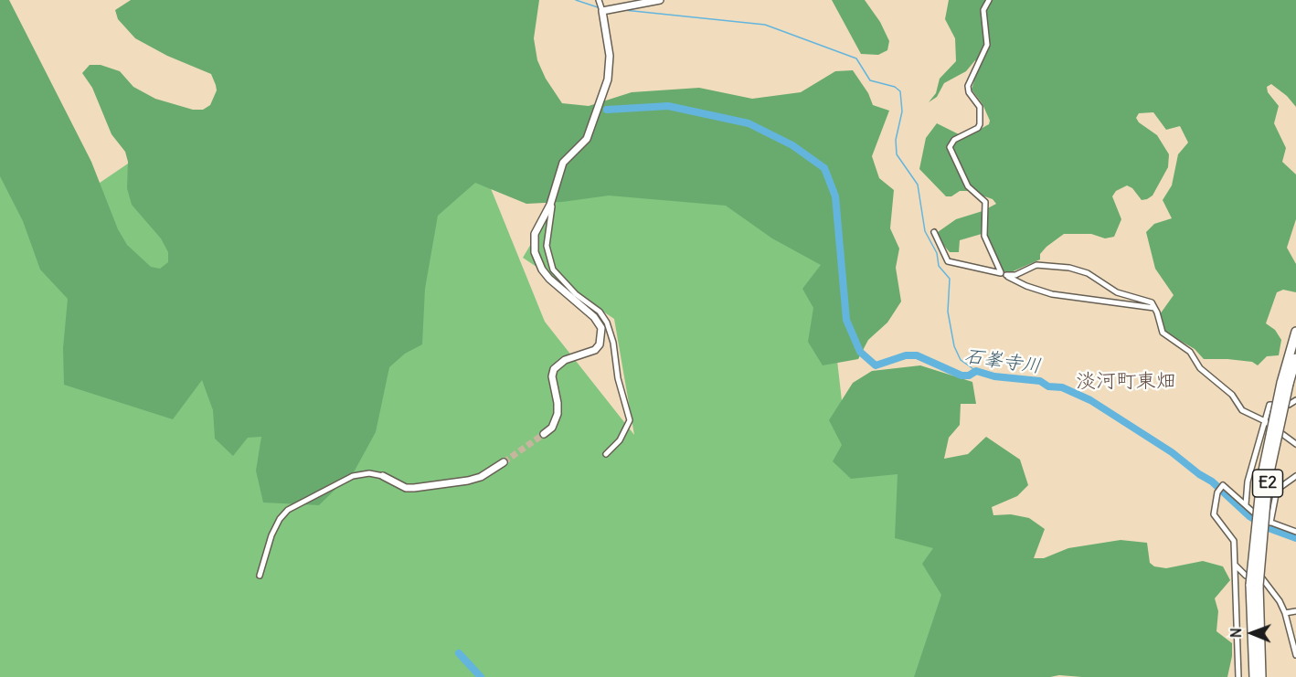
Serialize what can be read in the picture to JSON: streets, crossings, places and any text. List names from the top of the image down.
{
  "streets": {
    "highway": ["E2"]
  },
  "districts": ["淡河町東畑"],
  "water": ["石峯寺川"],
  "north": "left"
}
